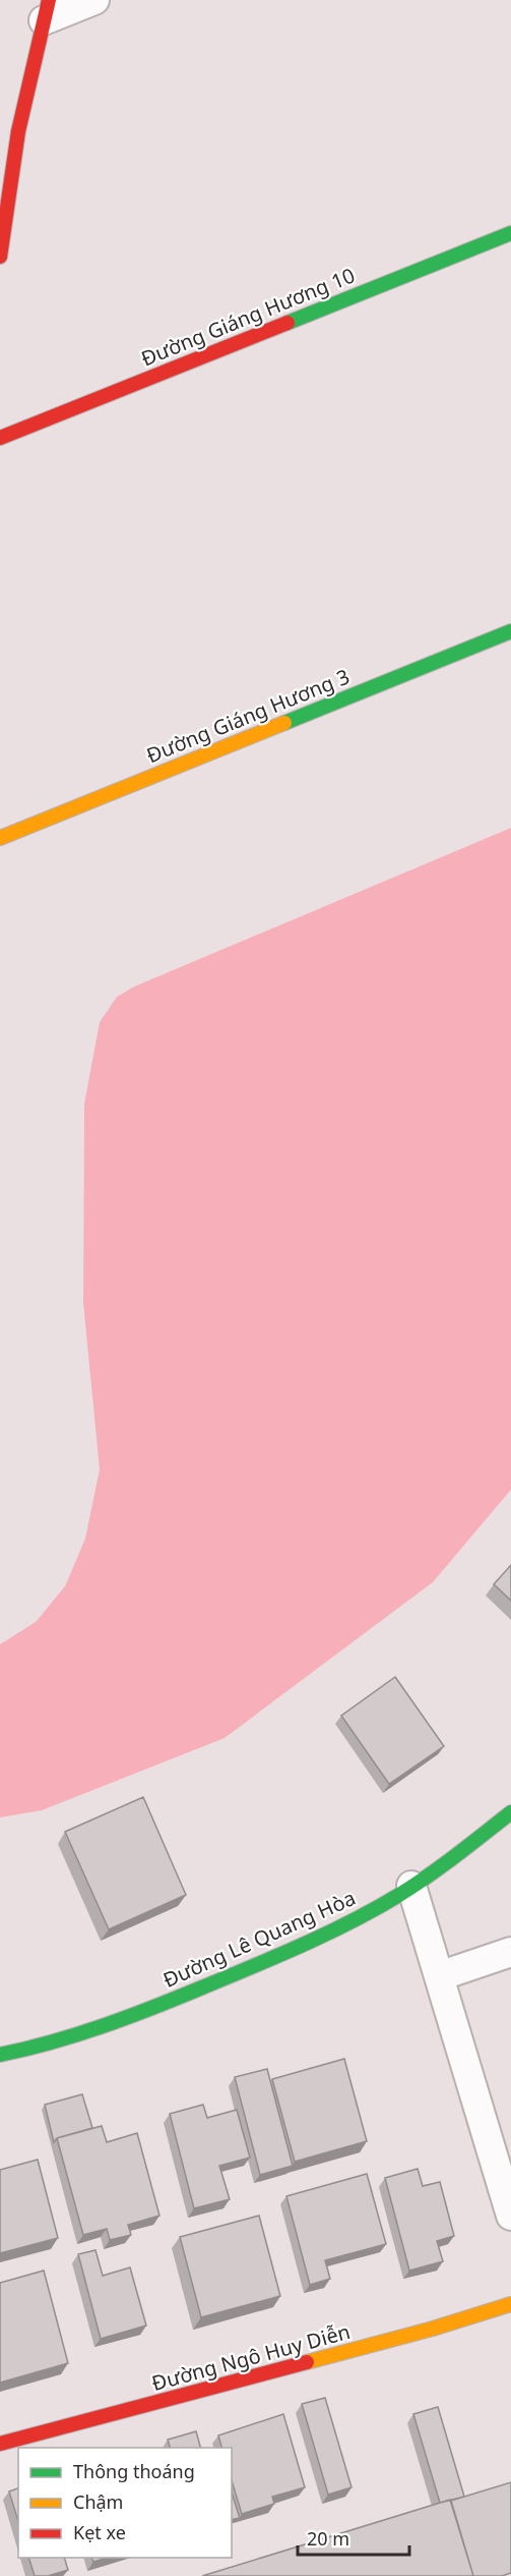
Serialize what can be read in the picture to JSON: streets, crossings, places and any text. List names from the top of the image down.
{
  "streets": {
    "street": [
      "Đường Giáng Hương 10",
      "Đường Giáng Hương 3",
      "Đường Lê Quang Hòa",
      "Đường Ngô Huy Diễn"
    ]
  },
  "legend": ["Thông thoáng", "Chậm", "Kẹt xe"],
  "scale_bar": "20 m"
}
